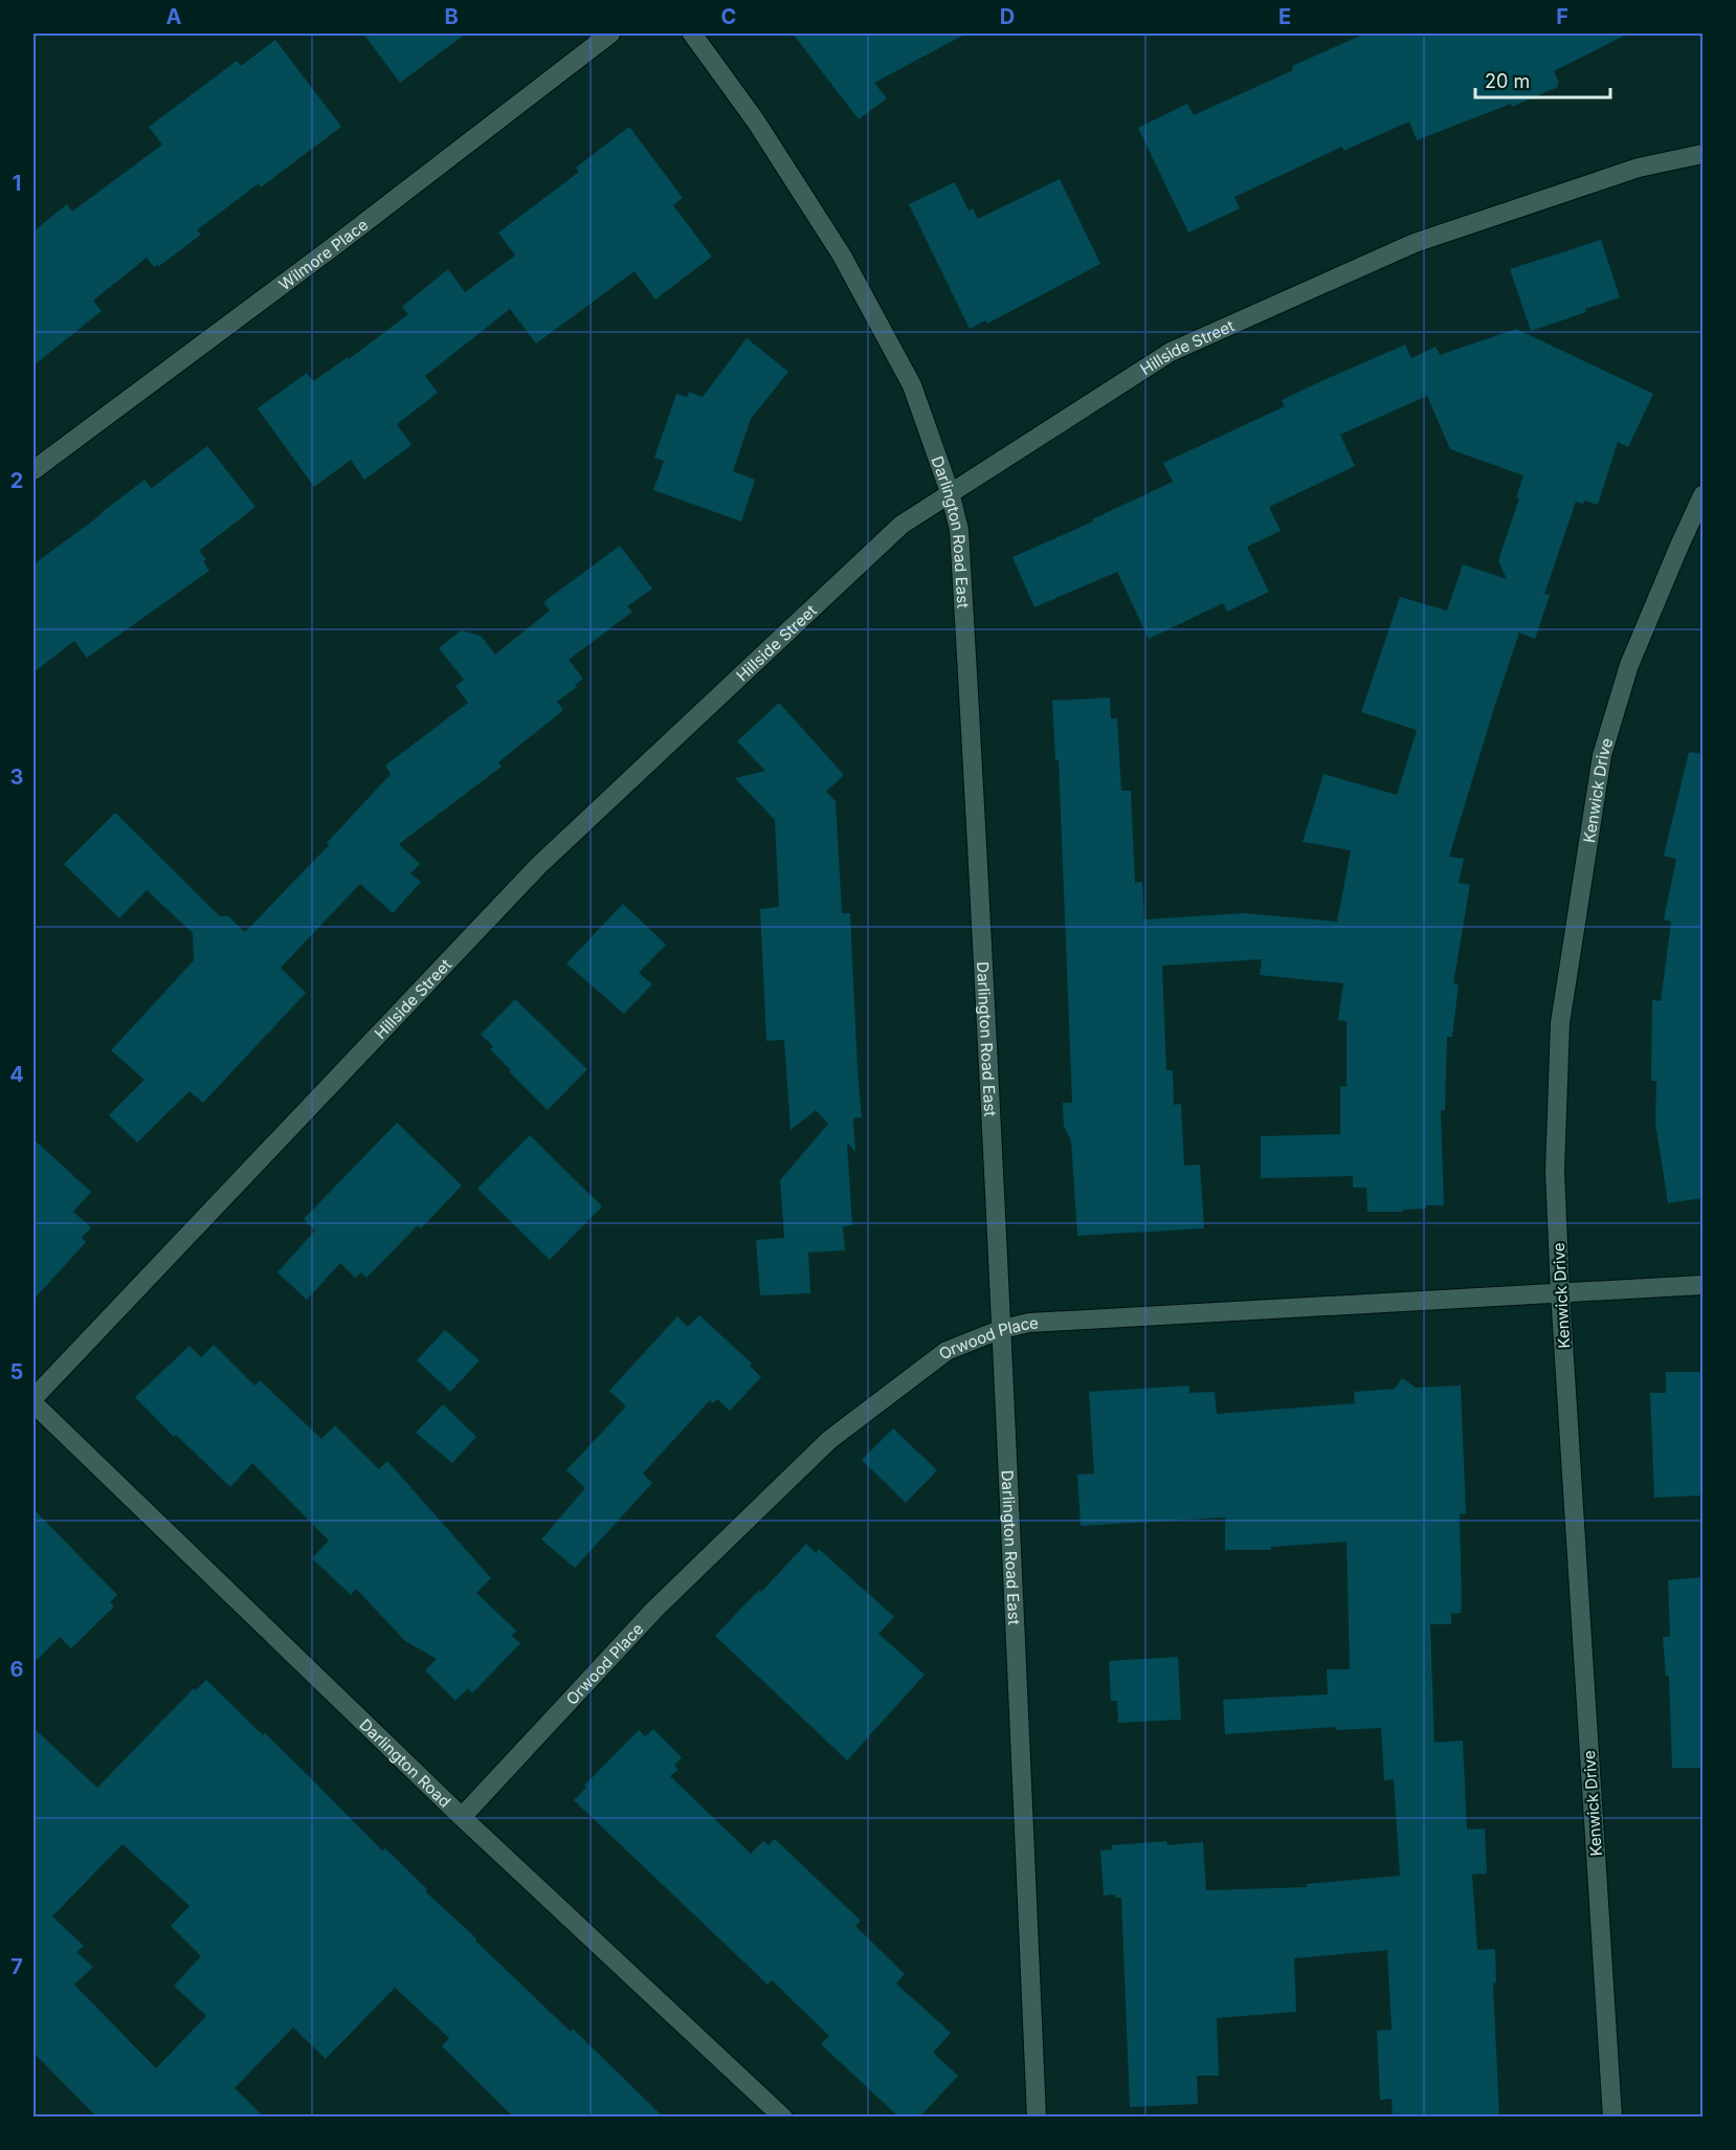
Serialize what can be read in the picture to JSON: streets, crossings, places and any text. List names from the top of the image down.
{
  "streets": {
    "street": [
      "Wilmore Place",
      "Hillside Street",
      "Darlington Road East",
      "Kenwick Drive",
      "Orwood Place",
      "Darlington Road"
    ]
  },
  "crossings": [
    ["Hillside Street", "Darlington Road East"],
    ["Darlington Road East", "Orwood Place"],
    ["Kenwick Drive", "Orwood Place"],
    ["Orwood Place", "Darlington Road"]
  ],
  "scale_bar": "20 m",
  "grid": {
    "columns": [
      "A",
      "B",
      "C",
      "D",
      "E",
      "F"
    ],
    "rows": [
      "1",
      "2",
      "3",
      "4",
      "5",
      "6",
      "7"
    ]
  }
}
